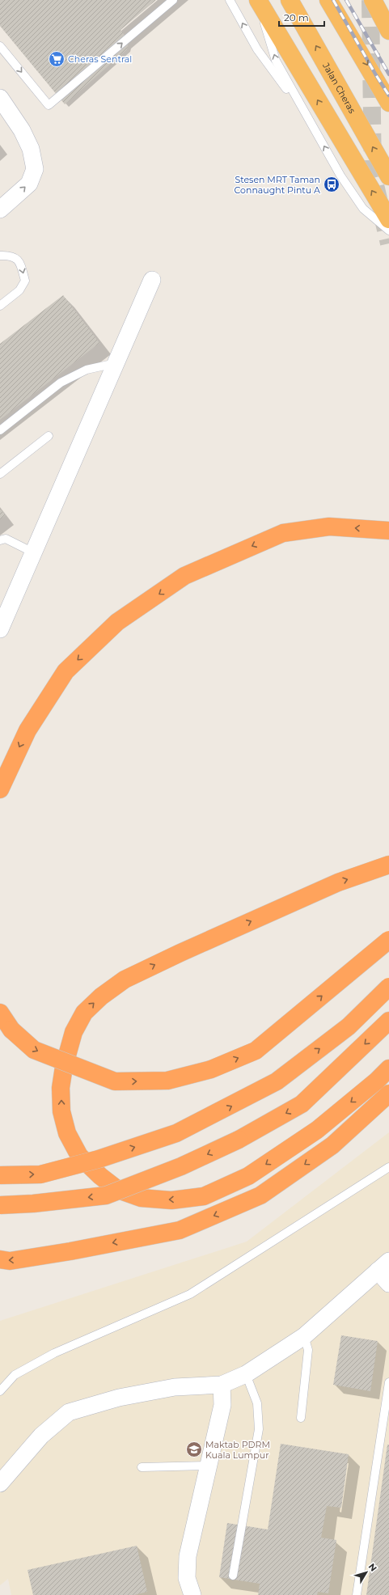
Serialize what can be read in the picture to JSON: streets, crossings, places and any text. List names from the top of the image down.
{
  "streets": {
    "highway": ["Jalan Cheras"]
  },
  "places": {
    "supermarket": ["Cheras Sentral"],
    "bus stop": ["Stesen MRT Taman Connaught Pintu A"],
    "school or university": ["Maktab PDRM Kuala Lumpur"]
  },
  "scale_bar": "20 m",
  "north": "top right"
}
